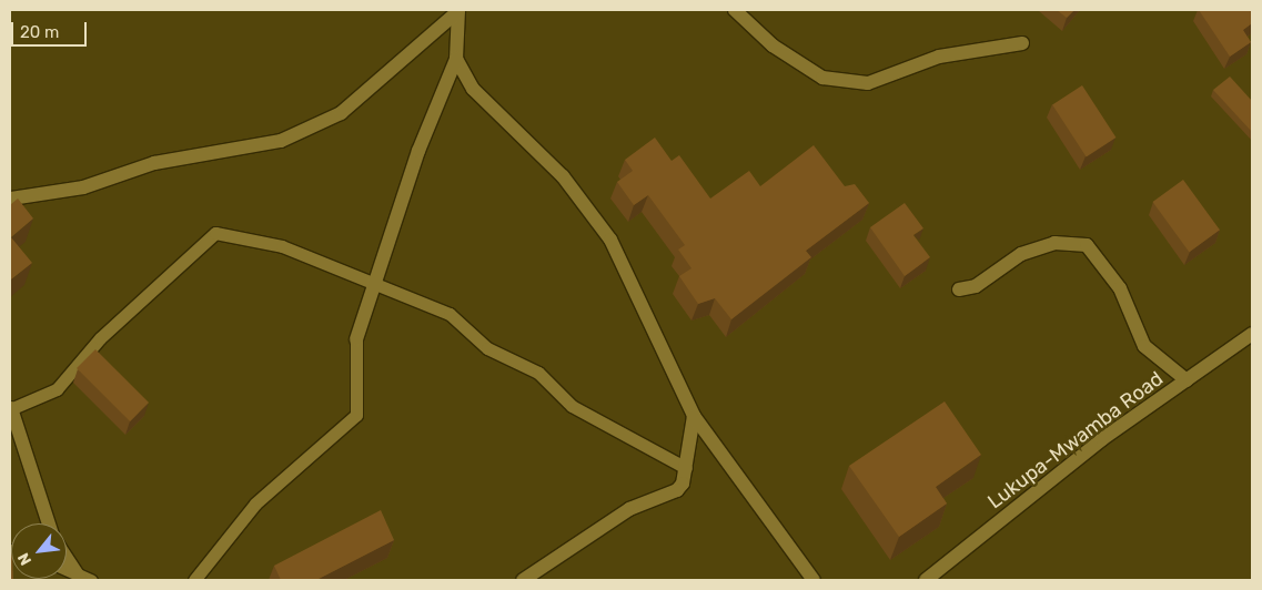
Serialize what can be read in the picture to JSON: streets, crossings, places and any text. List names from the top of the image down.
{
  "streets": {
    "street": ["Lukupa-Mwamba Road"]
  },
  "scale_bar": "20 m",
  "north": "bottom left"
}
